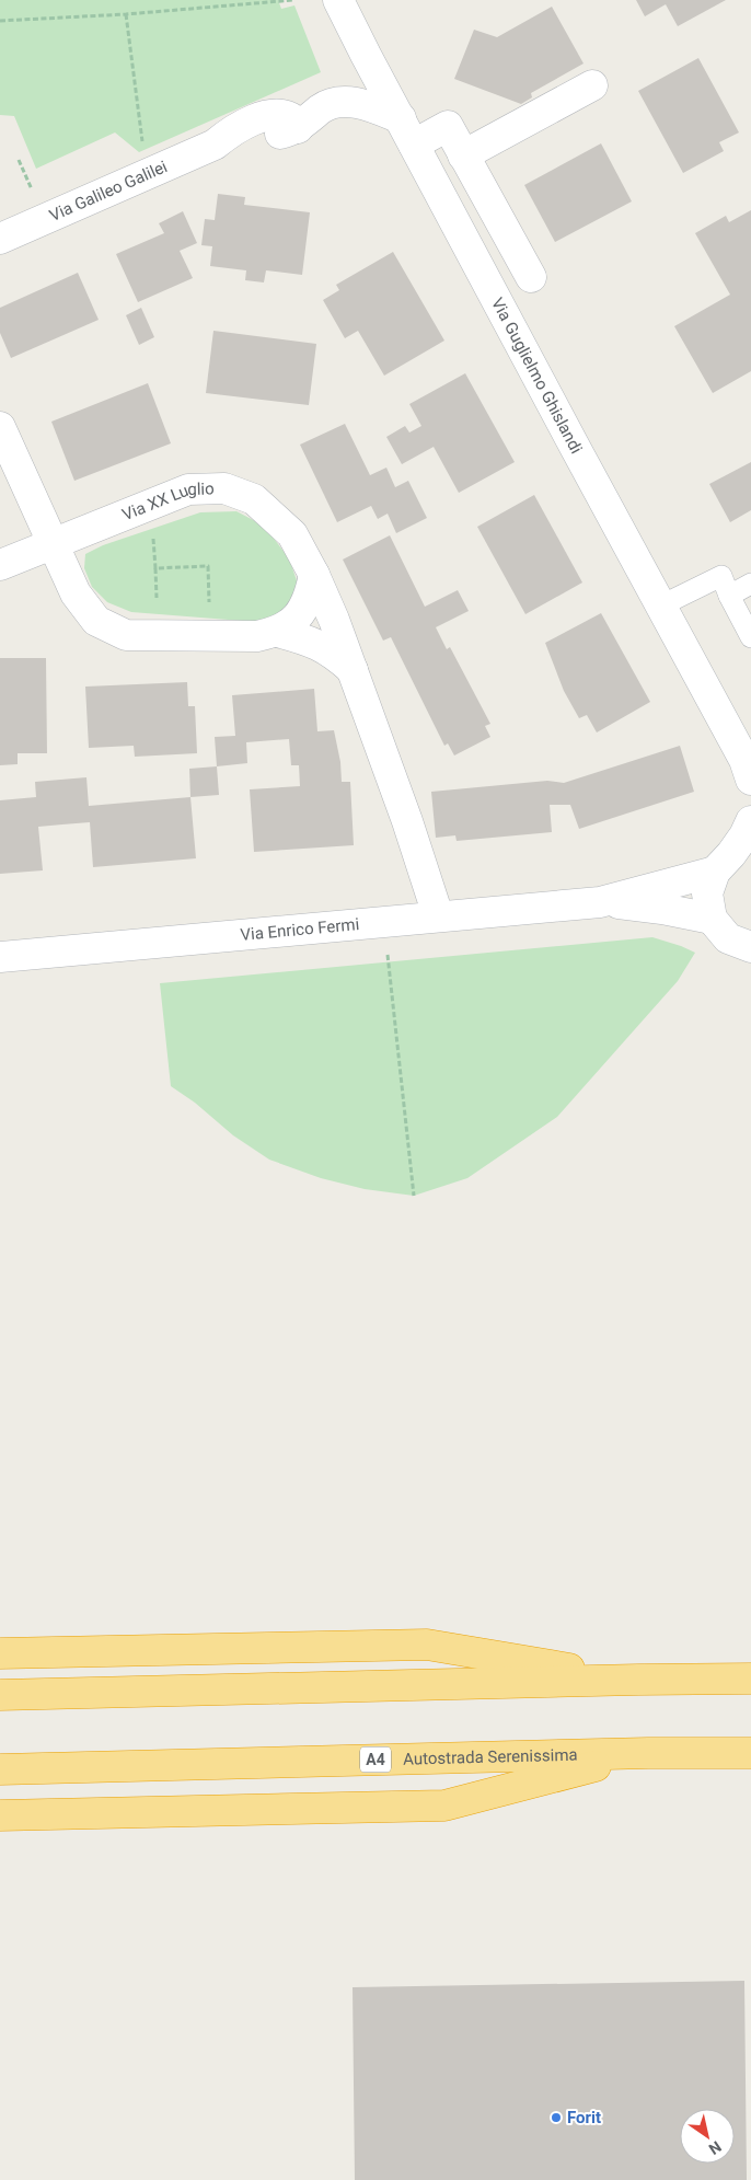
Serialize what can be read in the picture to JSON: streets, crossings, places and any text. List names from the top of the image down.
{
  "streets": {
    "highway": ["Autostrada Serenissima", "A4"],
    "street": [
      "Via Galileo Galilei",
      "Via Guglielmo Ghislandi",
      "Via XX Luglio",
      "Via Enrico Fermi"
    ]
  },
  "crossings": [
    ["Via Galileo Galilei", "Via Guglielmo Ghislandi"],
    ["Via XX Luglio", "Via Enrico Fermi"]
  ],
  "places": ["Forit"],
  "north": "bottom right"
}
